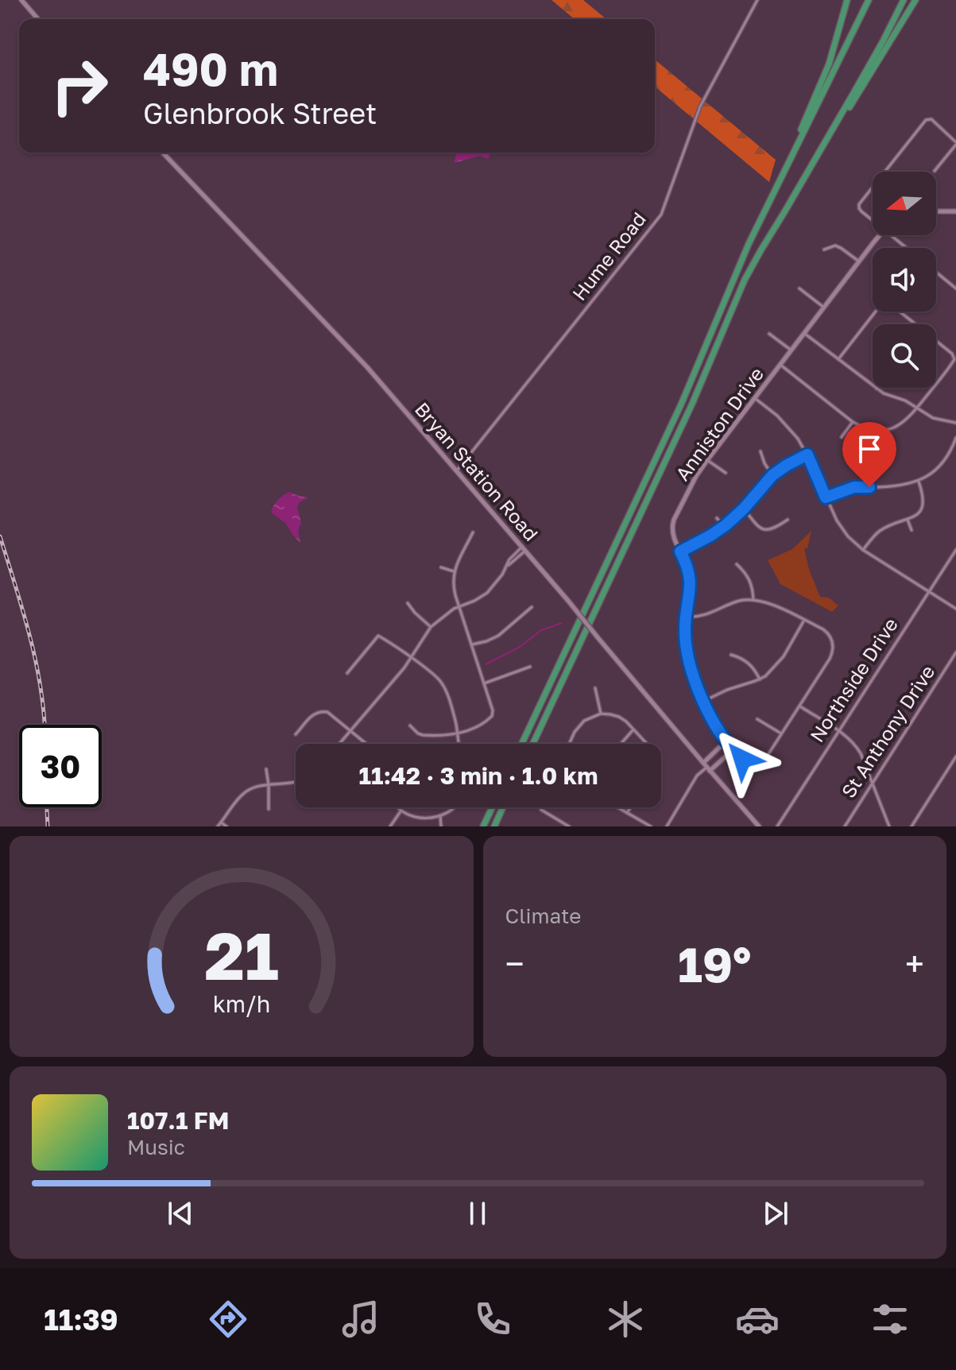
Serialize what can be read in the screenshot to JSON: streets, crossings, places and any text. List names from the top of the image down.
{
  "streets": {
    "main road": ["Anniston Drive", "Bryan Station Road"],
    "street": ["Hume Road", "Northside Drive", "St Anthony Drive"]
  },
  "crossings": [
    ["Hume Road", "Bryan Station Road"]
  ],
  "north": "left",
  "page": {
    "turn": ["490 m", "Glenbrook Street"],
    "limit": "30",
    "trip": "11:42 · 3 min · 1.0 km",
    "tile": "Climate",
    "heat": ["−", "19°", "+"],
    "song": ["107.1 FM", "Music"],
    "tabs": "11:39",
    "gauge": ["21", "km/h"]
  }
}
